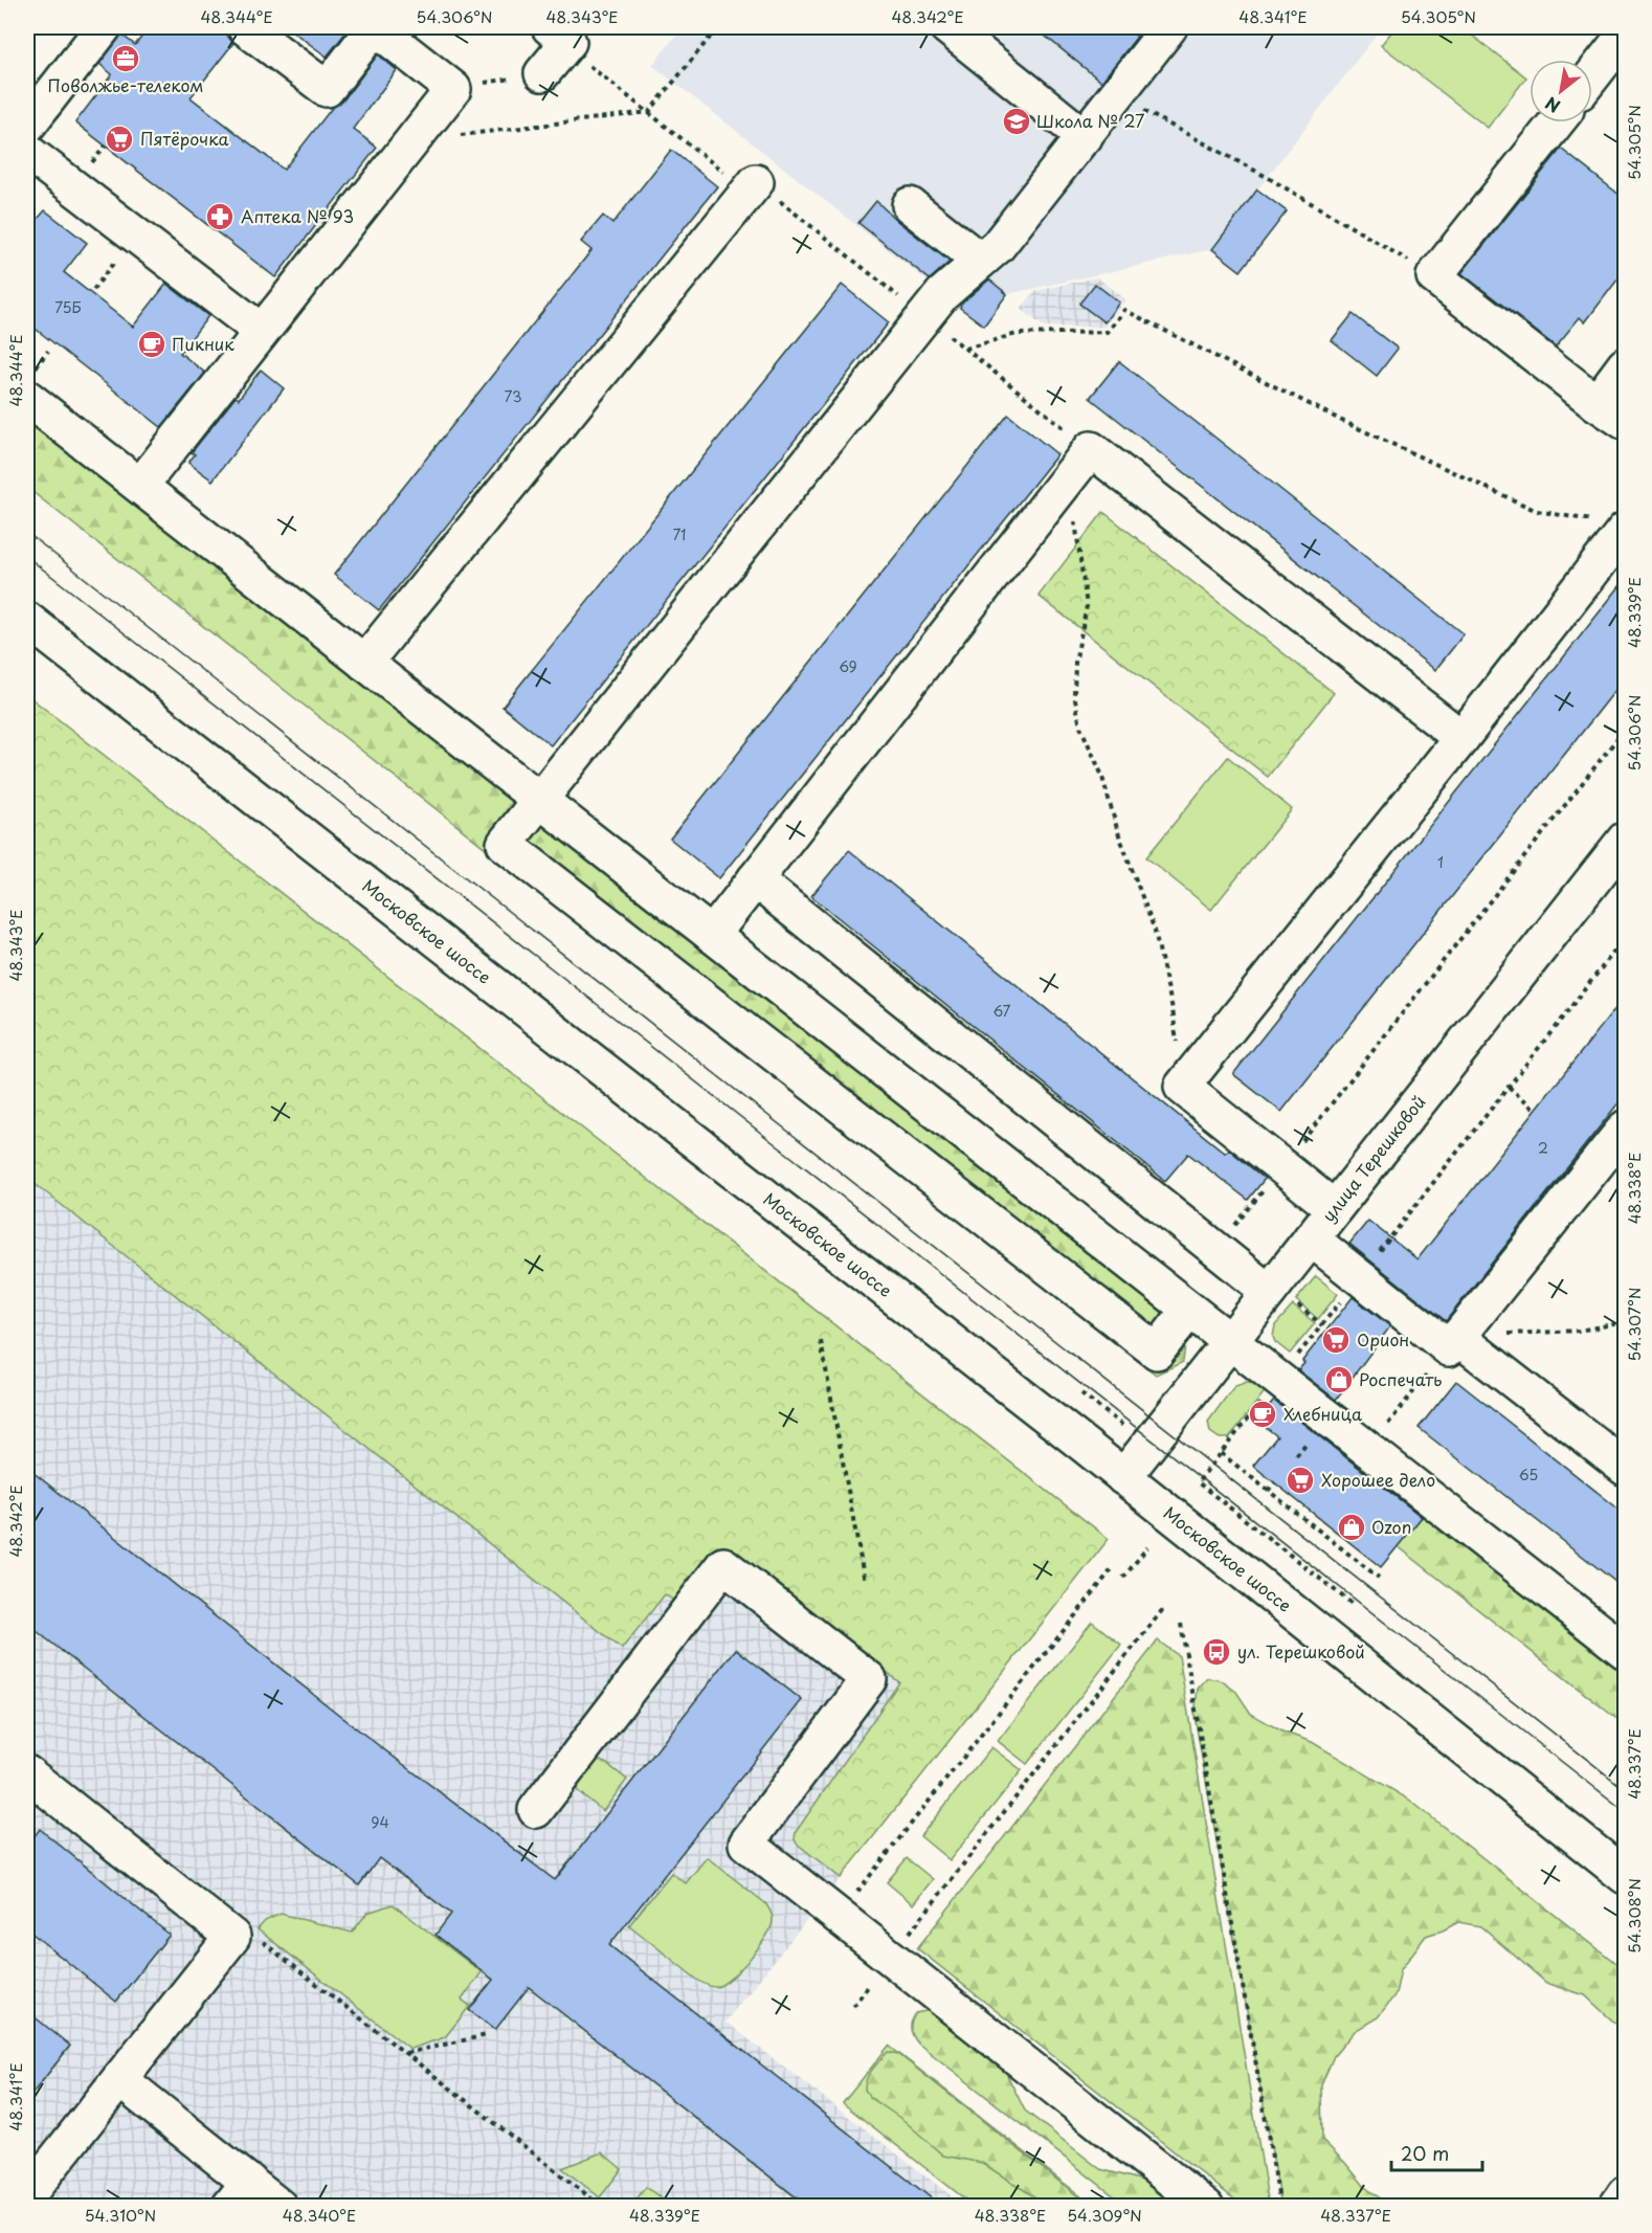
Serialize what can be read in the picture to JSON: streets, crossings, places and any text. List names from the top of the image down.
{
  "streets": {
    "street": ["Московское шоссе", "улица Терешковой"]
  },
  "crossings": [
    ["Московское шоссе", "улица Терешковой"]
  ],
  "places": {
    "office": ["Поволжье-телеком"],
    "school or university": ["Школа № 27"],
    "supermarket": ["Пятёрочка", "Орион", "Хорошее дело"],
    "pharmacy": ["Аптека № 93"],
    "cafe": ["Пикник", "Хлебница"],
    "shop": ["Роспечать", "Ozon"],
    "bus stop": ["ул. Терешковой"]
  },
  "house_numbers": [
    "75Б",
    "73",
    "71",
    "69",
    "1",
    "67",
    "2",
    "65",
    "94"
  ],
  "scale_bar": "20 m",
  "north": "bottom left",
  "coordinates": [
    "48.344°E",
    "54.306°N",
    "48.343°E",
    "48.342°E",
    "48.341°E",
    "54.305°N",
    "48.339°E",
    "48.338°E",
    "54.307°N",
    "48.337°E",
    "54.308°N",
    "54.310°N",
    "48.340°E",
    "54.309°N"
  ]
}
